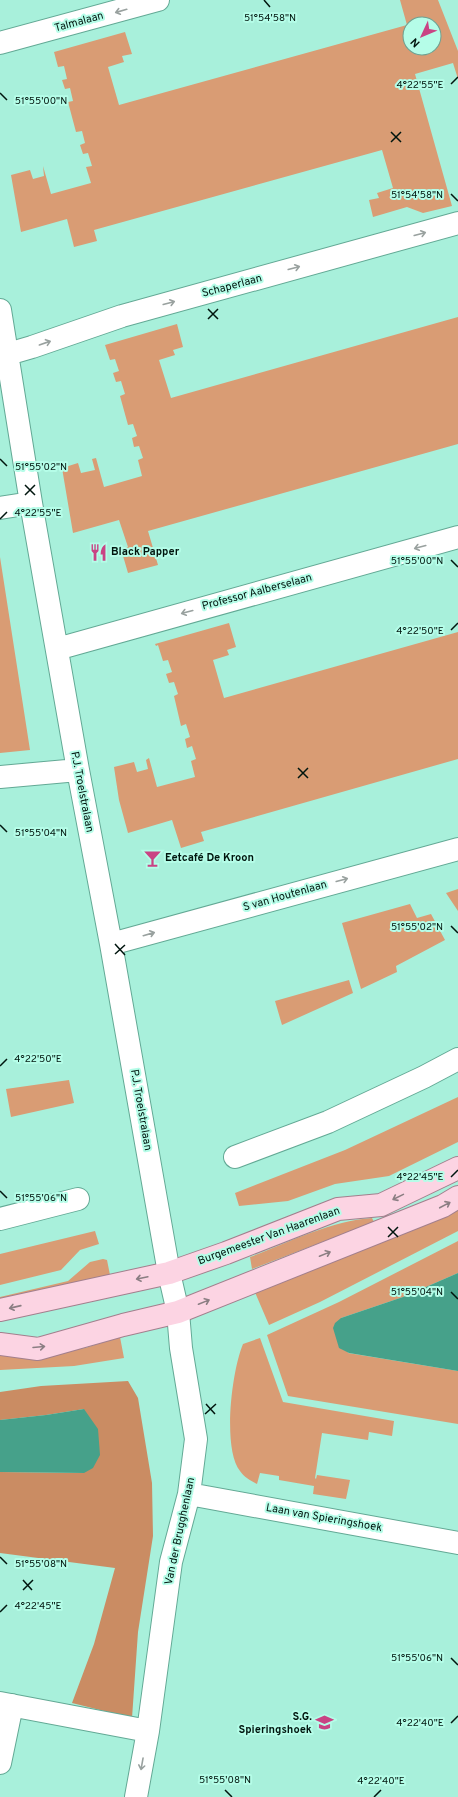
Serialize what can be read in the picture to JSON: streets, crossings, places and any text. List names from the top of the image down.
{
  "streets": {
    "main road": ["Burgemeester Van Haarenlaan"],
    "street": [
      "Talmalaan",
      "Schaperlaan",
      "Professor Aalberselaan",
      "P.J. Troelstralaan",
      "S van Houtenlaan",
      "Laan van Spieringshoek",
      "Van der Brugghenlaan"
    ]
  },
  "crossings": [
    ["Schaperlaan", "P.J. Troelstralaan"],
    ["Professor Aalberselaan", "P.J. Troelstralaan"],
    ["P.J. Troelstralaan", "S van Houtenlaan"],
    ["P.J. Troelstralaan", "Burgemeester Van Haarenlaan"],
    ["Laan van Spieringshoek", "Van der Brugghenlaan"]
  ],
  "one_way": [
    "Talmalaan",
    "Schaperlaan",
    "Professor Aalberselaan",
    "S van Houtenlaan"
  ],
  "places": {
    "restaurant": ["Black Papper"],
    "bar": ["Eetcafé De Kroon"],
    "school or university": ["S.G. Spieringshoek"]
  },
  "north": "bottom left",
  "coordinates": [
    "51°54'58\"N",
    "4°22'55\"E",
    "51°55'00\"N",
    "51°55'02\"N",
    "4°22'50\"E",
    "51°55'04\"N",
    "4°22'45\"E",
    "51°55'06\"N",
    "51°55'08\"N",
    "4°22'40\"E"
  ]
}
